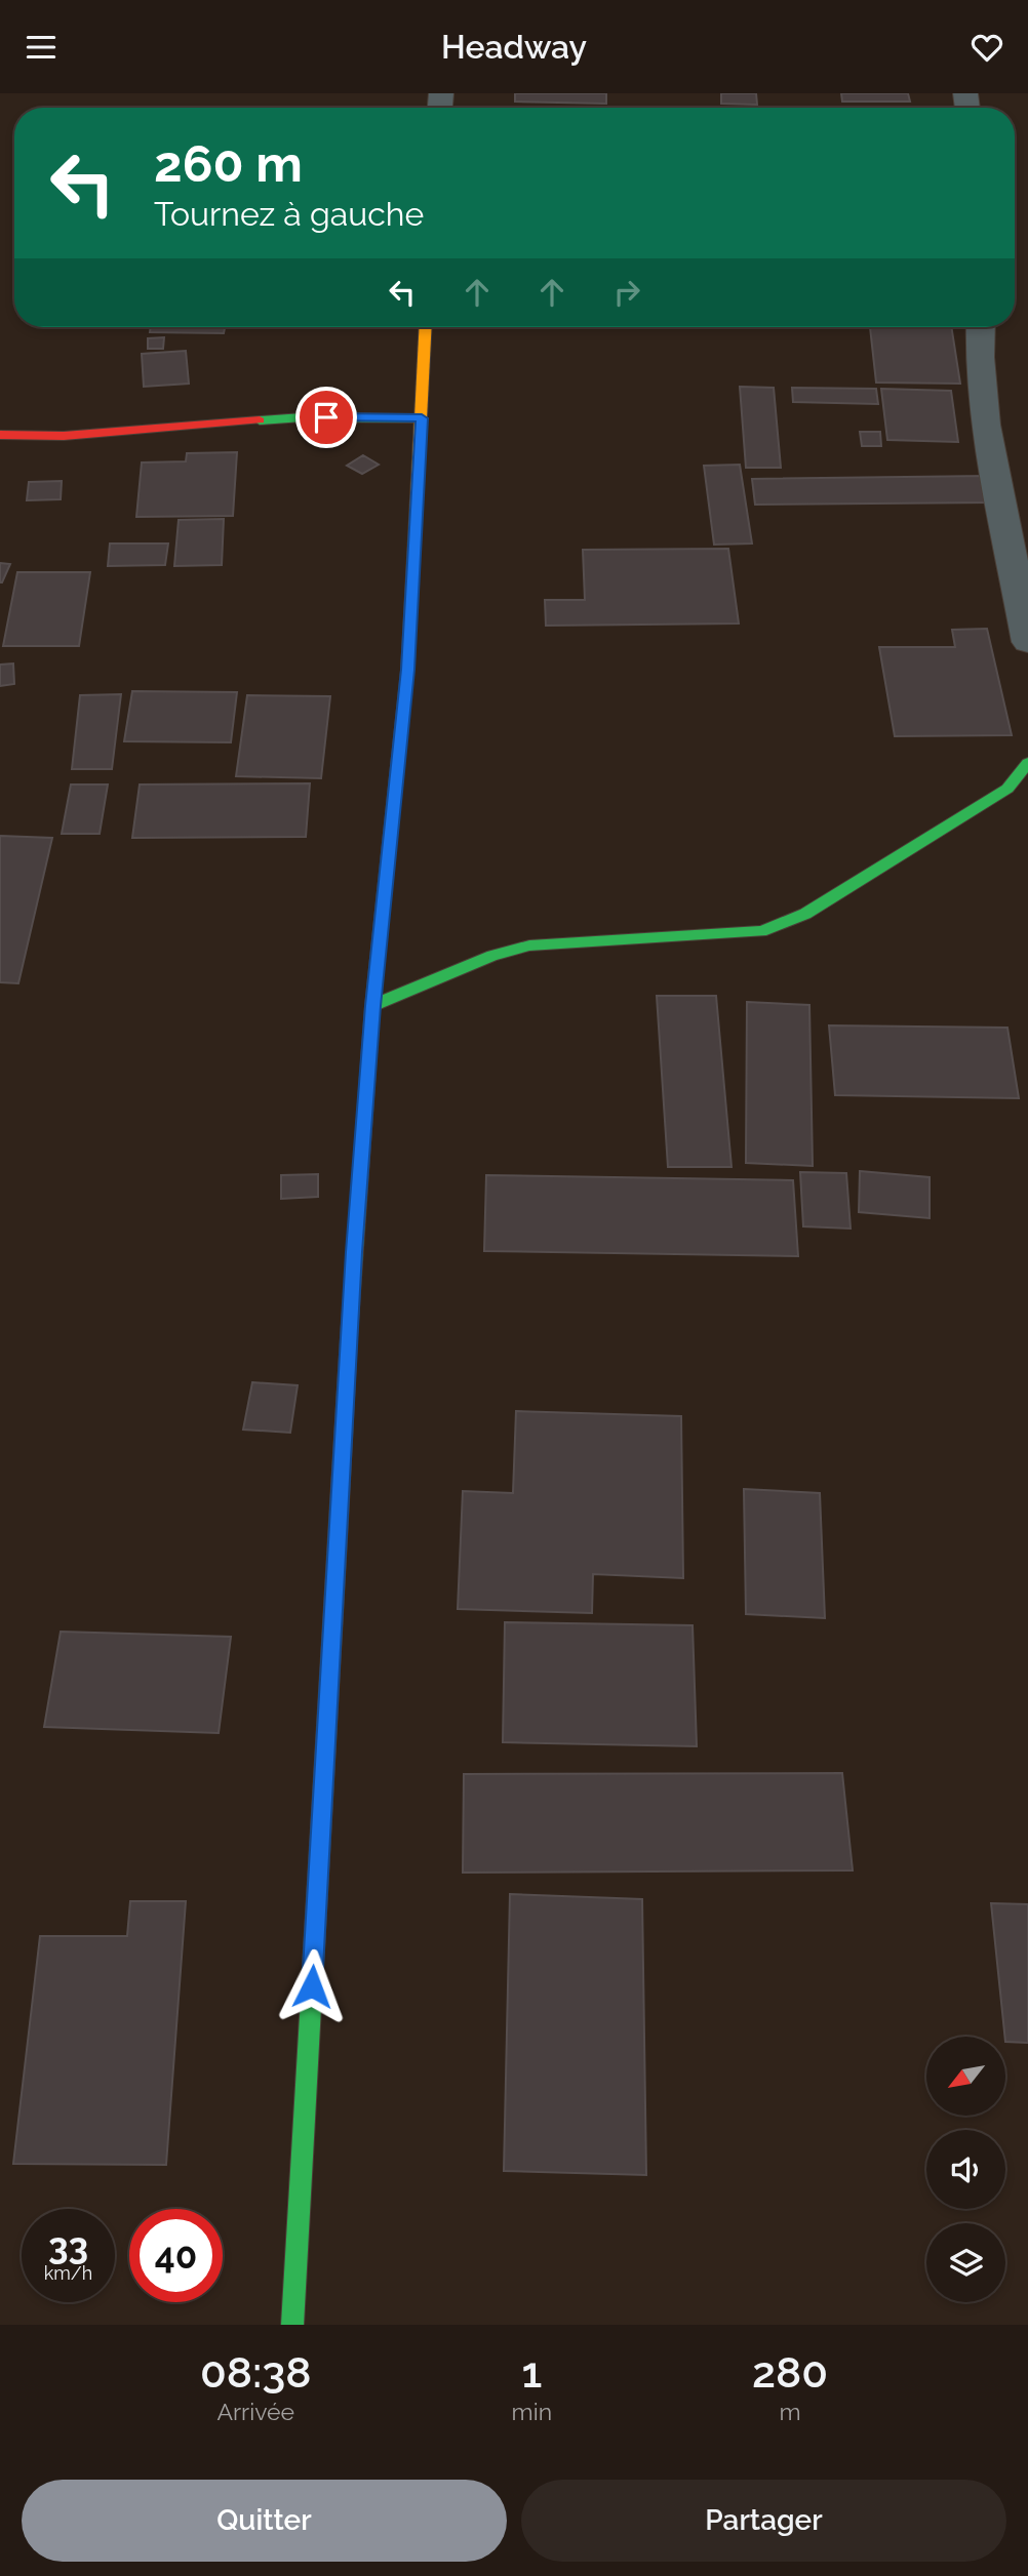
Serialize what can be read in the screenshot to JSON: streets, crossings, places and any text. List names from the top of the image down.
{
  "north": "bottom left",
  "page": {
    "header": "Headway",
    "turn": ["260 m", "Tournez à gauche"],
    "speed": "33 km/h",
    "limit": "40",
    "eta": [
      "08:38",
      "Arrivée",
      "1",
      "min",
      "280",
      "m"
    ],
    "buttons": ["Quitter", "Partager"]
  }
}
